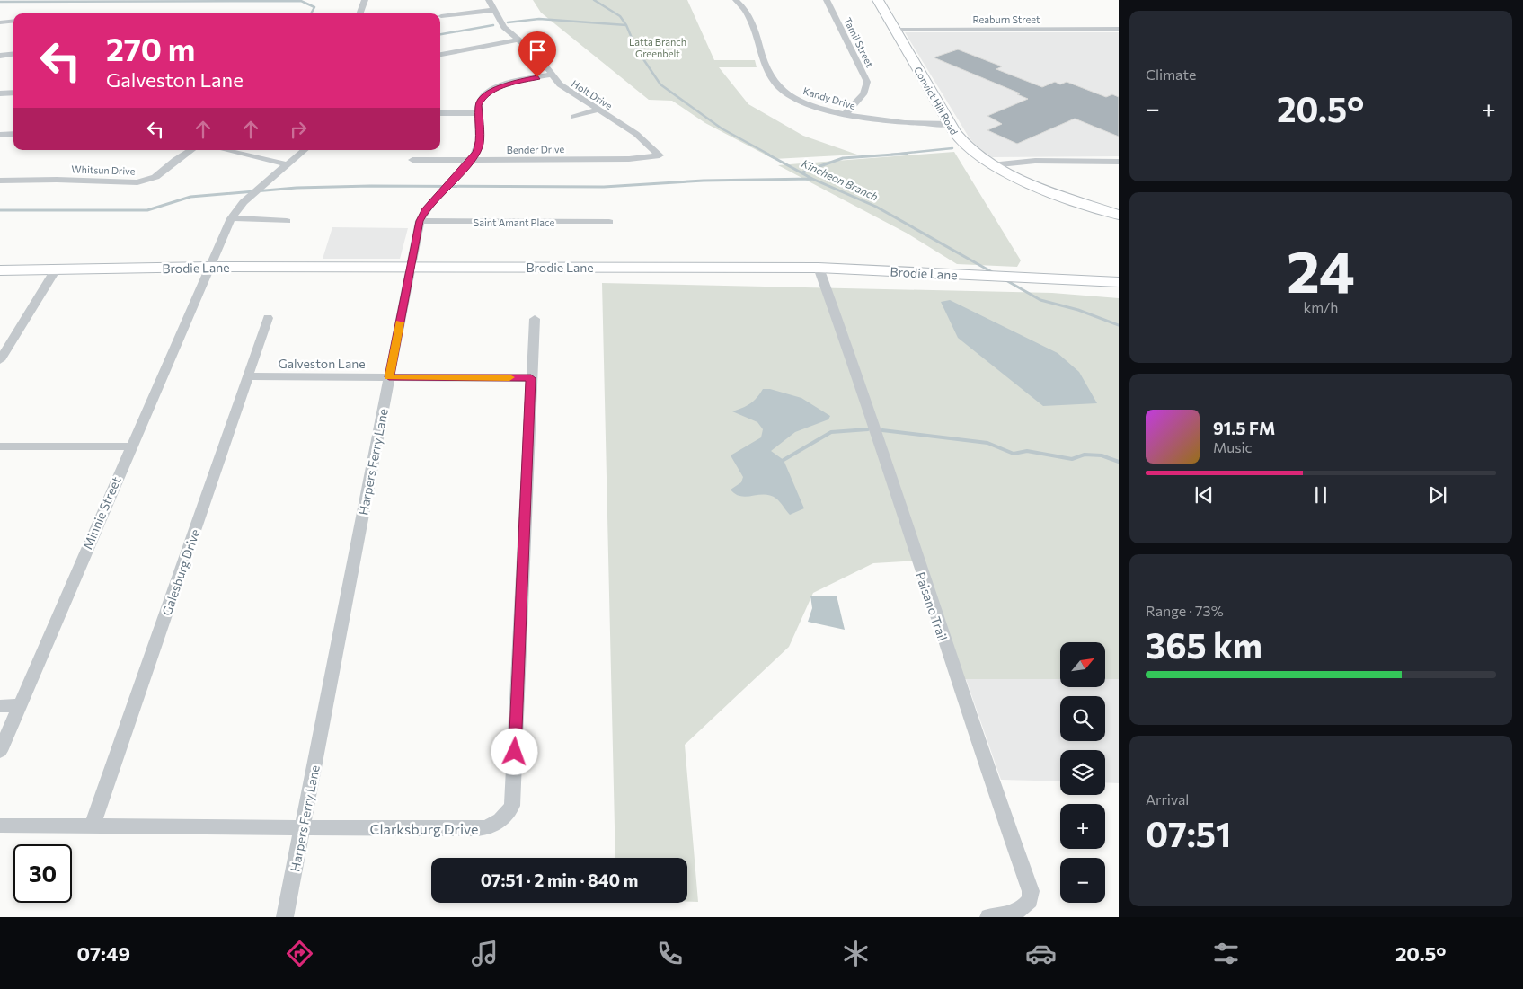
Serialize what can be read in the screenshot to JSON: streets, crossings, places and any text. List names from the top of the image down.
{
  "streets": {
    "main road": ["Convict Hill Road", "Brodie Lane"],
    "street": [
      "Reaburn Street",
      "Tamil Street",
      "Holt Drive",
      "Kandy Drive",
      "Bender Drive",
      "Whitsun Drive",
      "Saint Amant Place",
      "Galveston Lane",
      "Harpers Ferry Lane",
      "Minnie Street",
      "Galesburg Drive",
      "Paisano Trail",
      "Clarksburg Drive"
    ]
  },
  "crossings": [
    ["Reaburn Street", "Convict Hill Road"],
    ["Tamil Street", "Kandy Drive"],
    ["Holt Drive", "Bender Drive"],
    ["Holt Drive", "Harpers Ferry Lane"],
    ["Kandy Drive", "Convict Hill Road"],
    ["Bender Drive", "Harpers Ferry Lane"],
    ["Saint Amant Place", "Harpers Ferry Lane"],
    ["Brodie Lane", "Harpers Ferry Lane"],
    ["Brodie Lane", "Minnie Street"],
    ["Brodie Lane", "Paisano Trail"],
    ["Galveston Lane", "Harpers Ferry Lane"],
    ["Galveston Lane", "Galesburg Drive"],
    ["Galveston Lane", "Clarksburg Drive"],
    ["Harpers Ferry Lane", "Clarksburg Drive"],
    ["Galesburg Drive", "Clarksburg Drive"]
  ],
  "water": ["Kincheon Branch"],
  "parks": ["Latta Branch Greenbelt"],
  "north": "top right",
  "page": {
    "tile": [
      "Climate",
      ["24", "km/h"],
      ["Range · 73%", "365 km"],
      ["Arrival", "07:51"]
    ],
    "turn": ["270 m", "Galveston Lane"],
    "heat": ["−", "20.5°", "+"],
    "song": ["91.5 FM", "Music"],
    "map_buttons": ["+", "−"],
    "limit": "30",
    "trip": "07:51 · 2 min · 840 m",
    "tabs": ["07:49", "20.5°"]
  }
}
